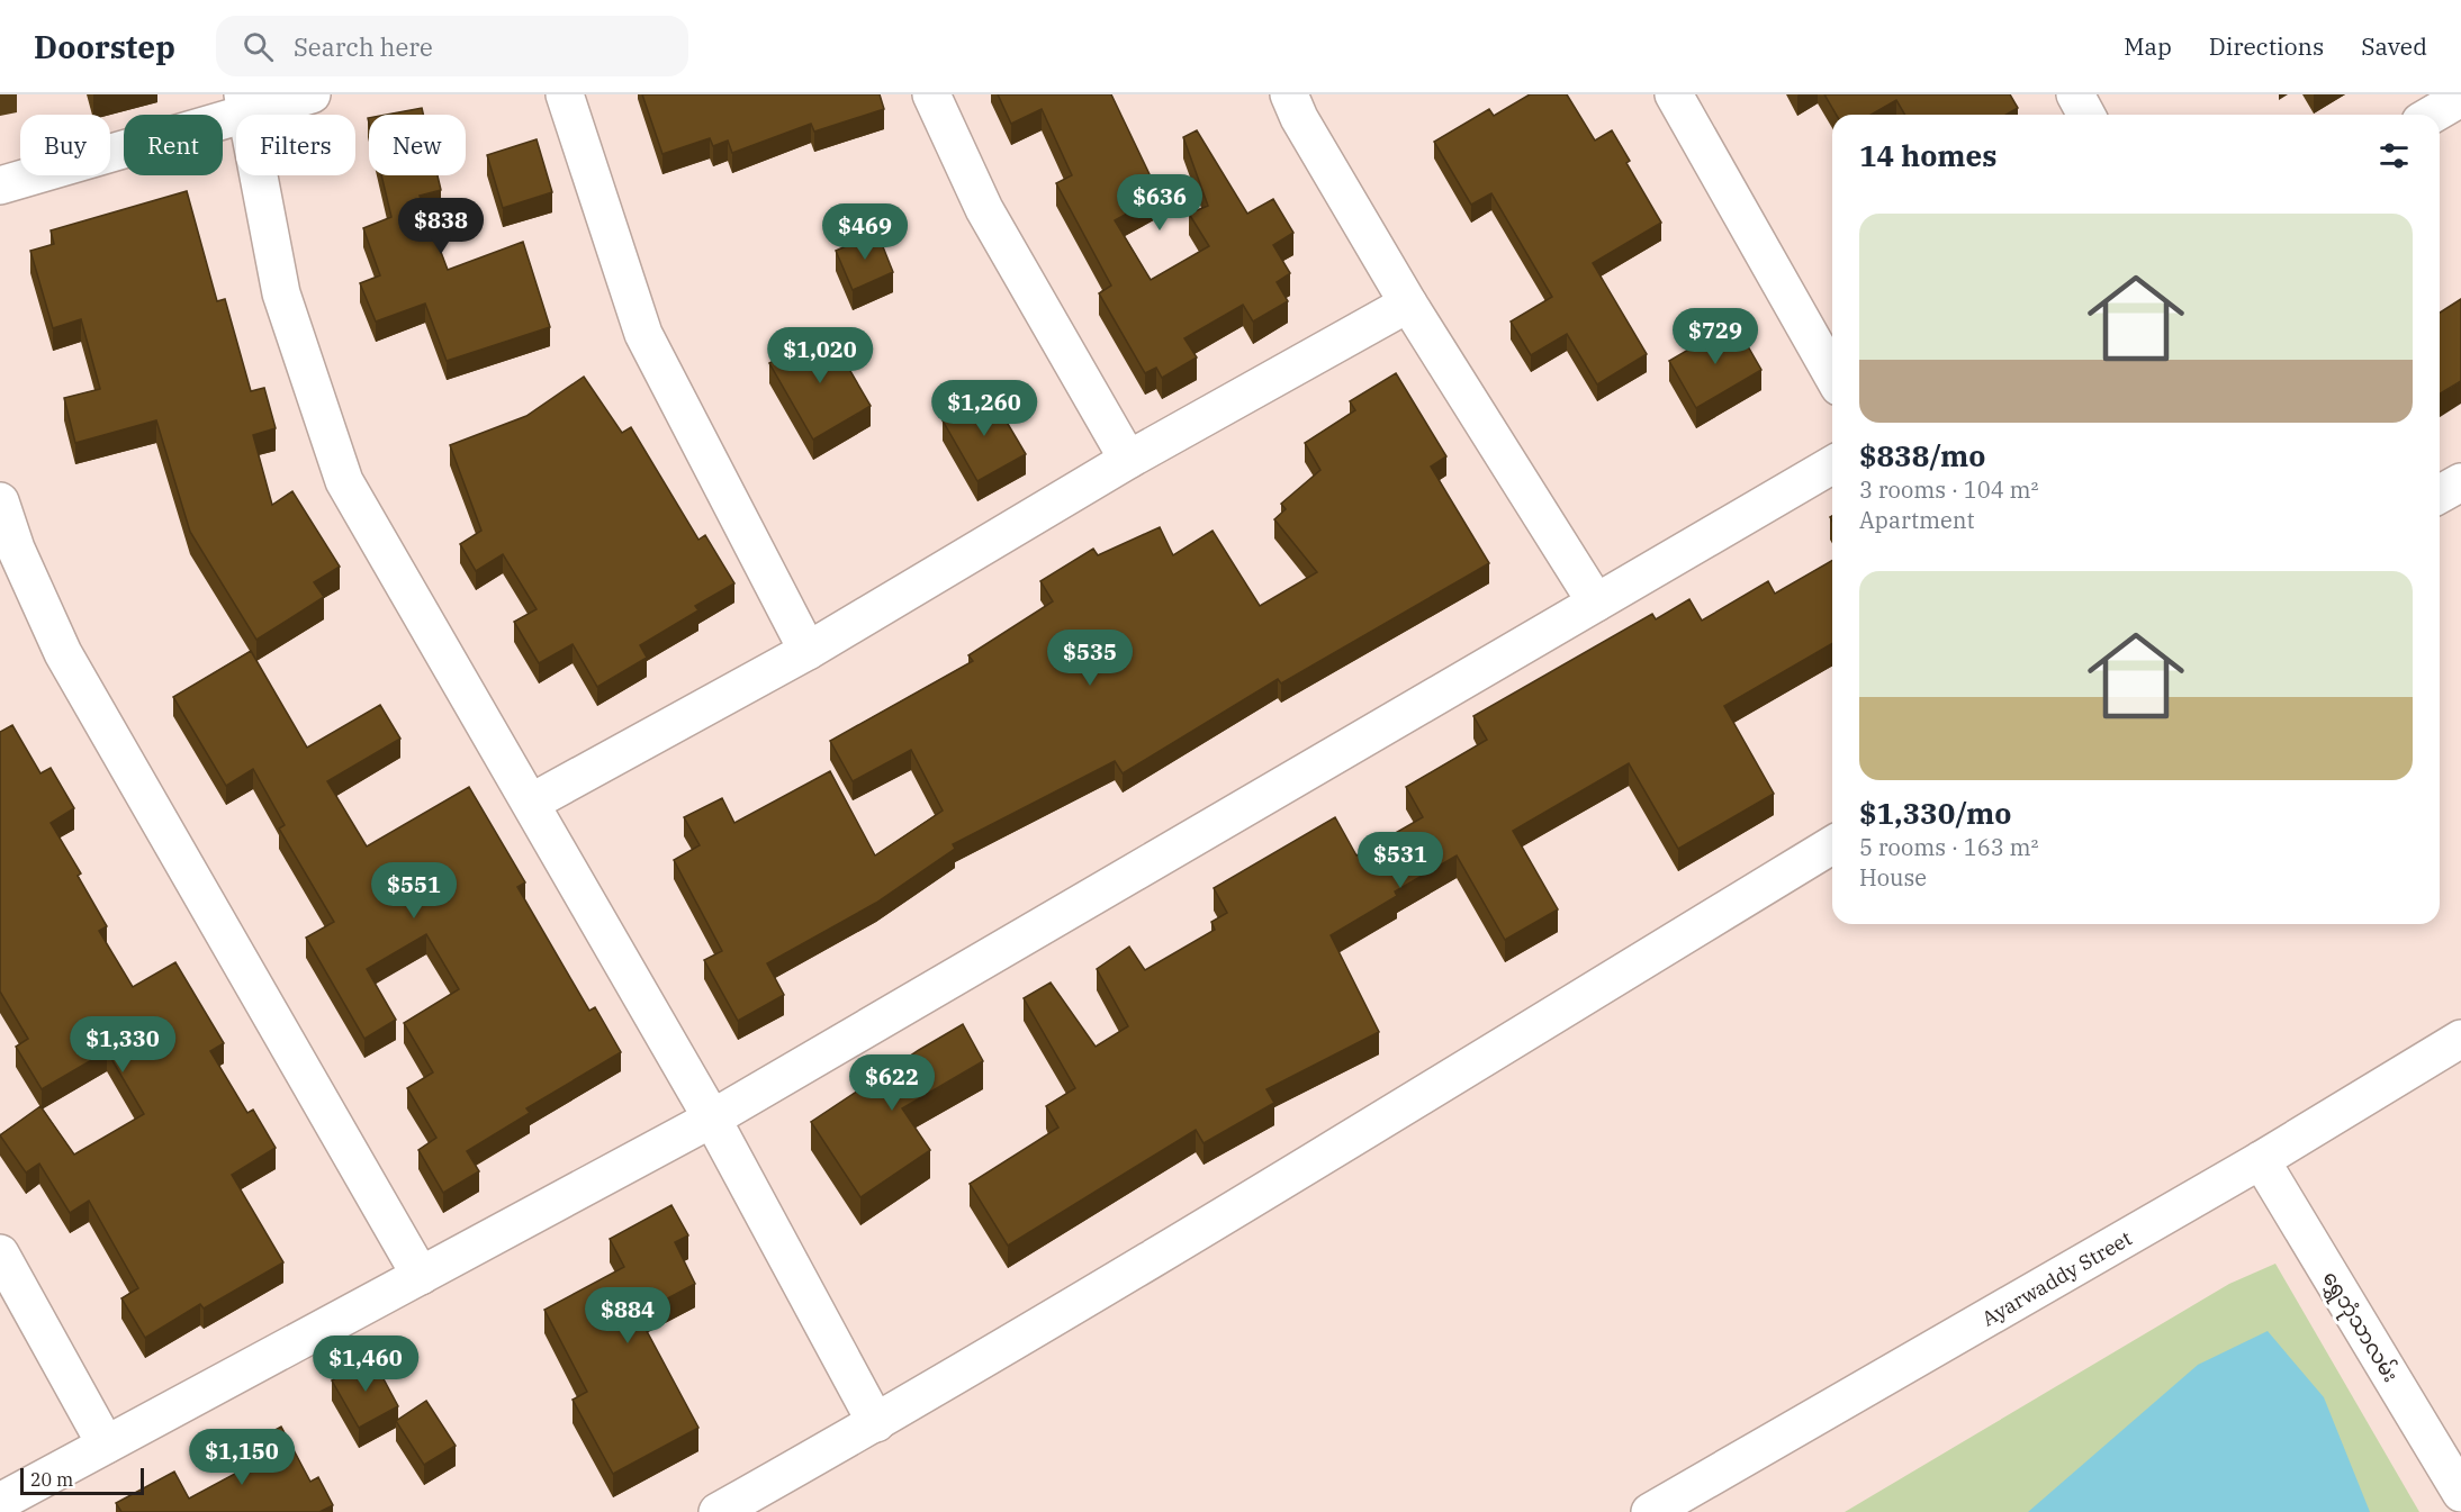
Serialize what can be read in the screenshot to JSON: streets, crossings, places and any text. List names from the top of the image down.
{
  "streets": {
    "street": ["Ayarwaddy Street", "ရွှေဘုံသာလမ်း"]
  },
  "crossings": [
    ["Ayarwaddy Street", "ရွှေဘုံသာလမ်း"]
  ],
  "scale_bar": "20 m",
  "page": {
    "header": "Doorstep",
    "search": "Search here",
    "nav": ["Map", "Directions", "Saved"],
    "chip": [
      "Buy",
      "Rent",
      "Filters",
      "New"
    ],
    "heading": "14 homes",
    "price": [
      "$636",
      "$838",
      "$469",
      "$729",
      "$1,020",
      "$1,260",
      "$535",
      "$531",
      "$551",
      "$1,330",
      "$622",
      "$884",
      "$1,460",
      "$1,150"
    ],
    "list": [
      {
        "name": "$838/mo",
        "note": "3 rooms · 104 m² · Apartment"
      },
      {
        "name": "$1,330/mo",
        "note": "5 rooms · 163 m² · House"
      }
    ],
    "scale": "20 m"
  }
}
